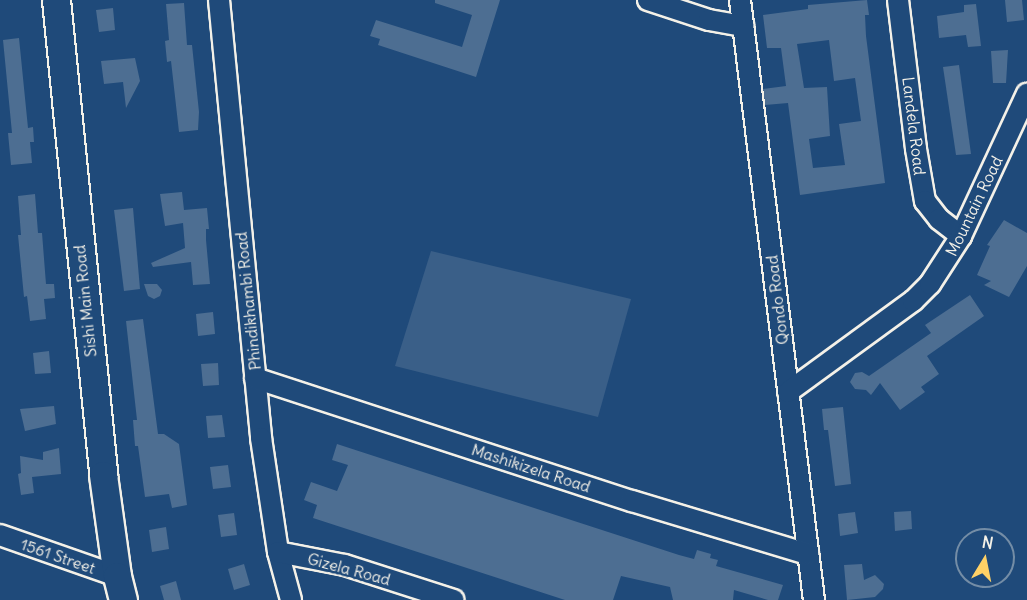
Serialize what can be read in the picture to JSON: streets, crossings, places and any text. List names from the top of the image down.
{
  "streets": {
    "street": [
      "Landela Road",
      "Mountain Road",
      "Qondo Road",
      "Sishi Main Road",
      "Phindikhambi Road",
      "Mashikizela Road",
      "1561 Street",
      "Gizela Road"
    ]
  },
  "crossings": [
    ["Landela Road", "Mountain Road"],
    ["Mountain Road", "Qondo Road"],
    ["Qondo Road", "Mashikizela Road"],
    ["Sishi Main Road", "1561 Street"],
    ["Phindikhambi Road", "Mashikizela Road"],
    ["Phindikhambi Road", "Gizela Road"]
  ],
  "north": "top"
}
